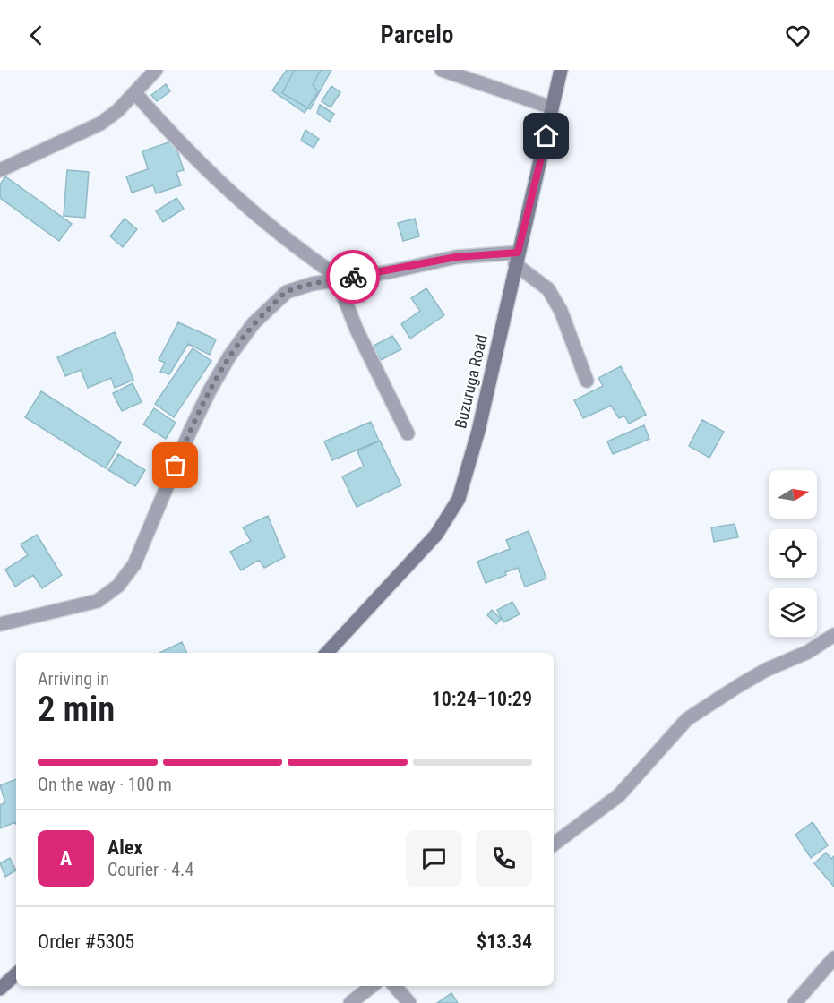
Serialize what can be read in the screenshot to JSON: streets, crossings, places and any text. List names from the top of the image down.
{
  "streets": {
    "main road": ["Buzuruga Road"]
  },
  "north": "right",
  "page": {
    "header": "Parcelo",
    "heading": ["2 min", "Arriving in", "10:24–10:29"],
    "panel": [
      "Alex",
      "Courier · 4.4",
      "Order #5305",
      "$13.34"
    ],
    "bar": "On the way · 100 m",
    "round": "A"
  }
}
